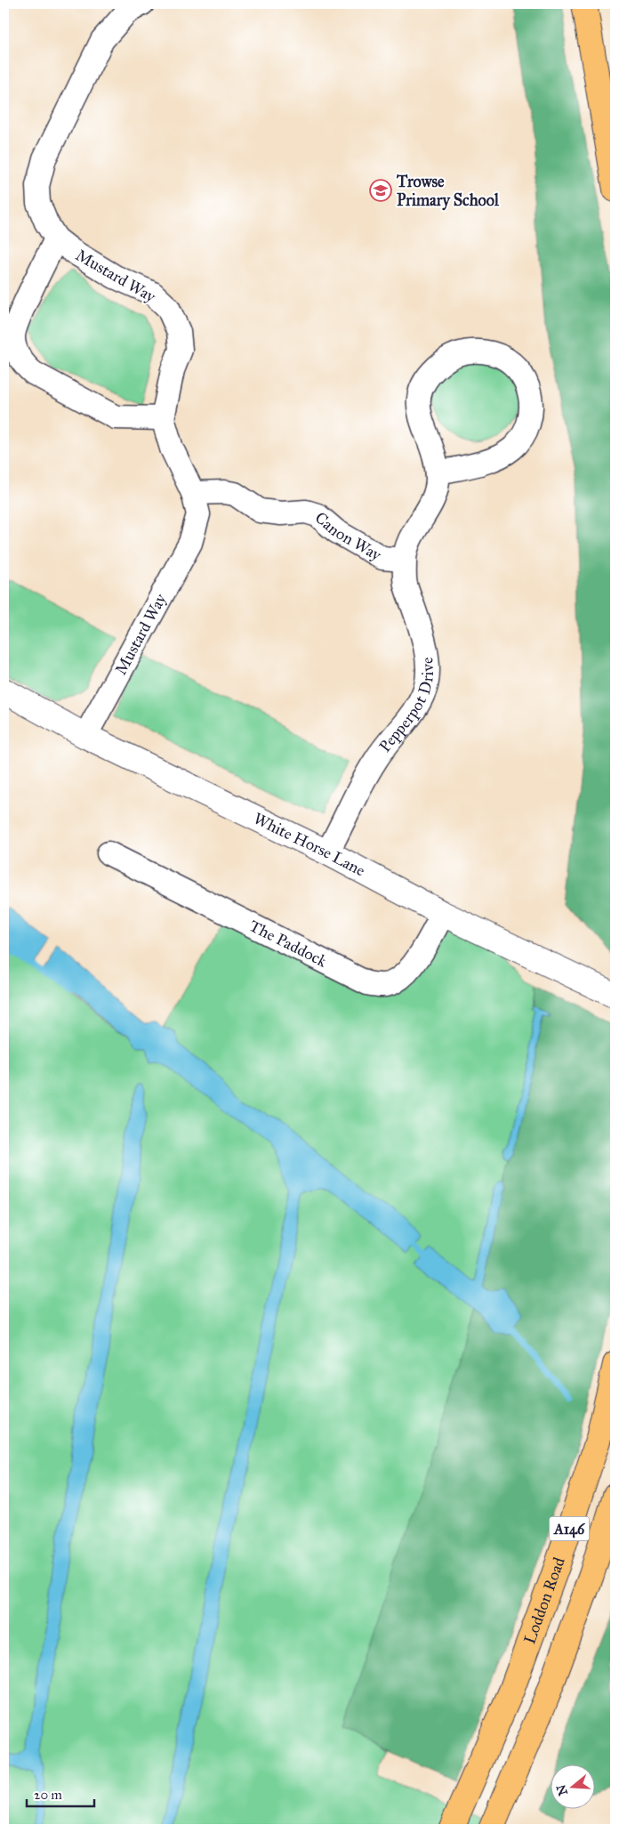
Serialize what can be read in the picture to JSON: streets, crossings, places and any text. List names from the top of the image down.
{
  "streets": {
    "highway": ["A146", "Loddon Road"],
    "street": [
      "Mustard Way",
      "Canon Way",
      "Pepperpot Drive",
      "White Horse Lane",
      "The Paddock"
    ]
  },
  "crossings": [
    ["Mustard Way", "Canon Way"],
    ["Mustard Way", "White Horse Lane"],
    ["Canon Way", "Pepperpot Drive"],
    ["Pepperpot Drive", "White Horse Lane"],
    ["White Horse Lane", "The Paddock"]
  ],
  "places": {
    "school or university": ["Trowse Primary School"]
  },
  "scale_bar": "20 m",
  "north": "left"
}
